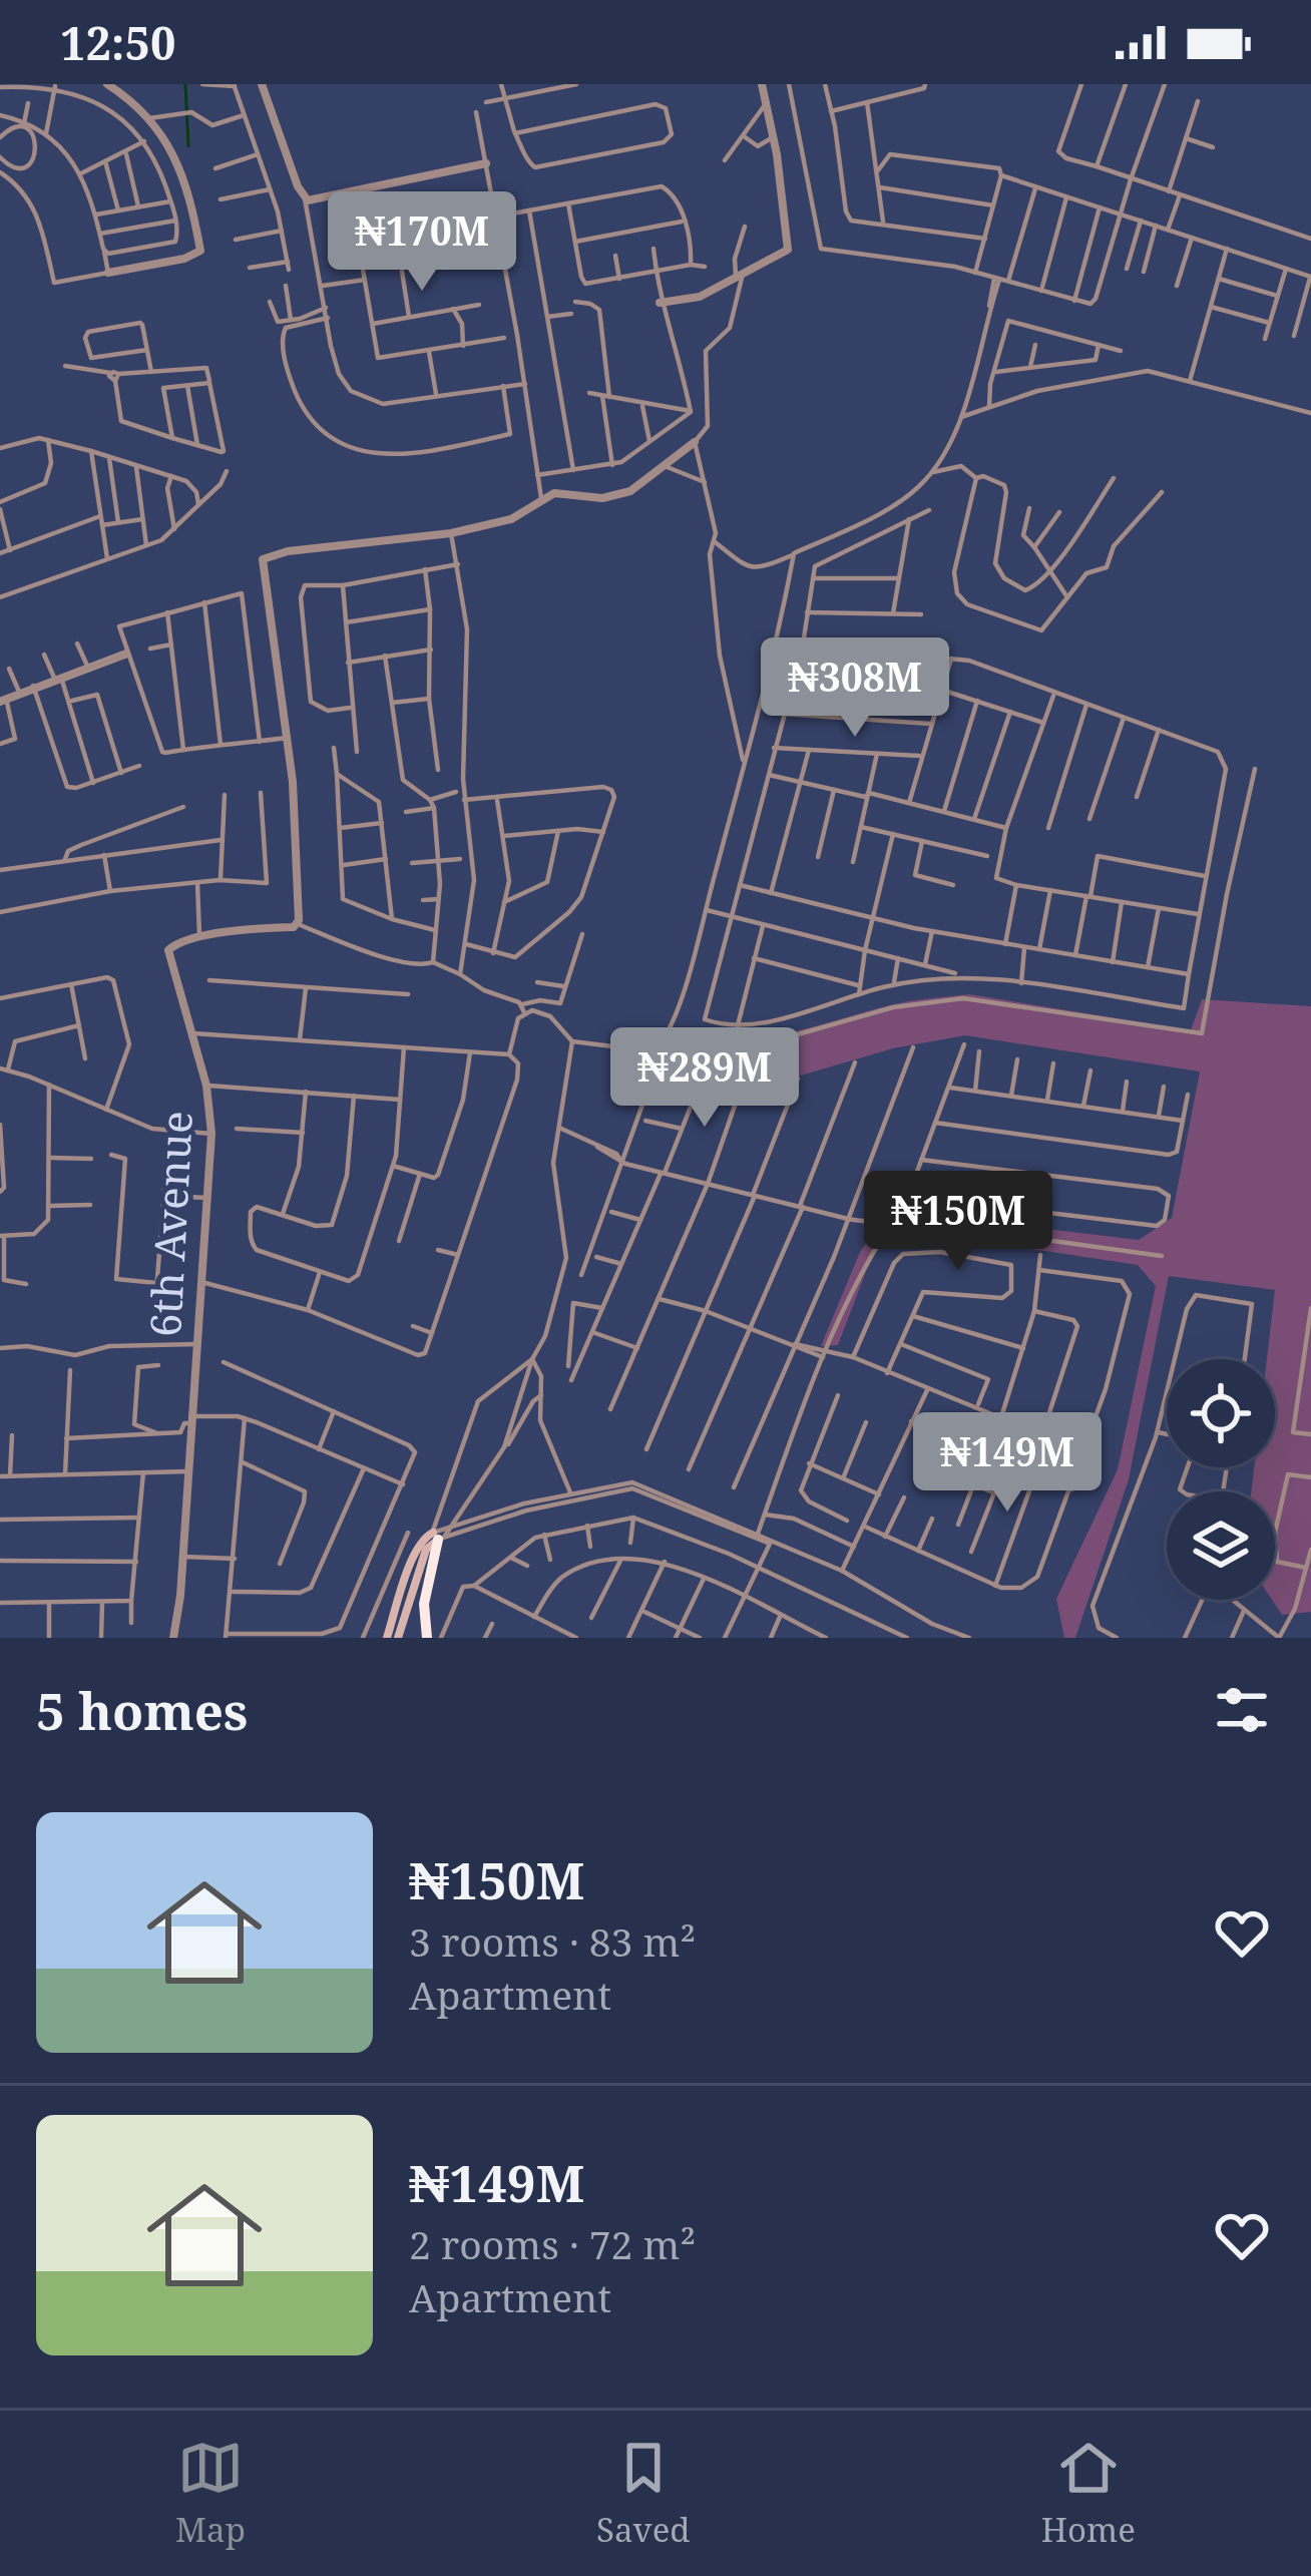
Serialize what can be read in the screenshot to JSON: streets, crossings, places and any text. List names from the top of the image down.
{
  "streets": {
    "street": ["6th Avenue"]
  },
  "page": {
    "status": "12:50",
    "price": [
      "₦170M",
      "₦308M",
      "₦289M",
      "₦150M",
      "₦149M"
    ],
    "heading": "5 homes",
    "list": [
      {
        "name": "₦150M",
        "note": "3 rooms · 83 m² · Apartment"
      },
      {
        "name": "₦149M",
        "note": "2 rooms · 72 m² · Apartment"
      }
    ],
    "tabs": ["Map", "Saved", "Home"]
  }
}
